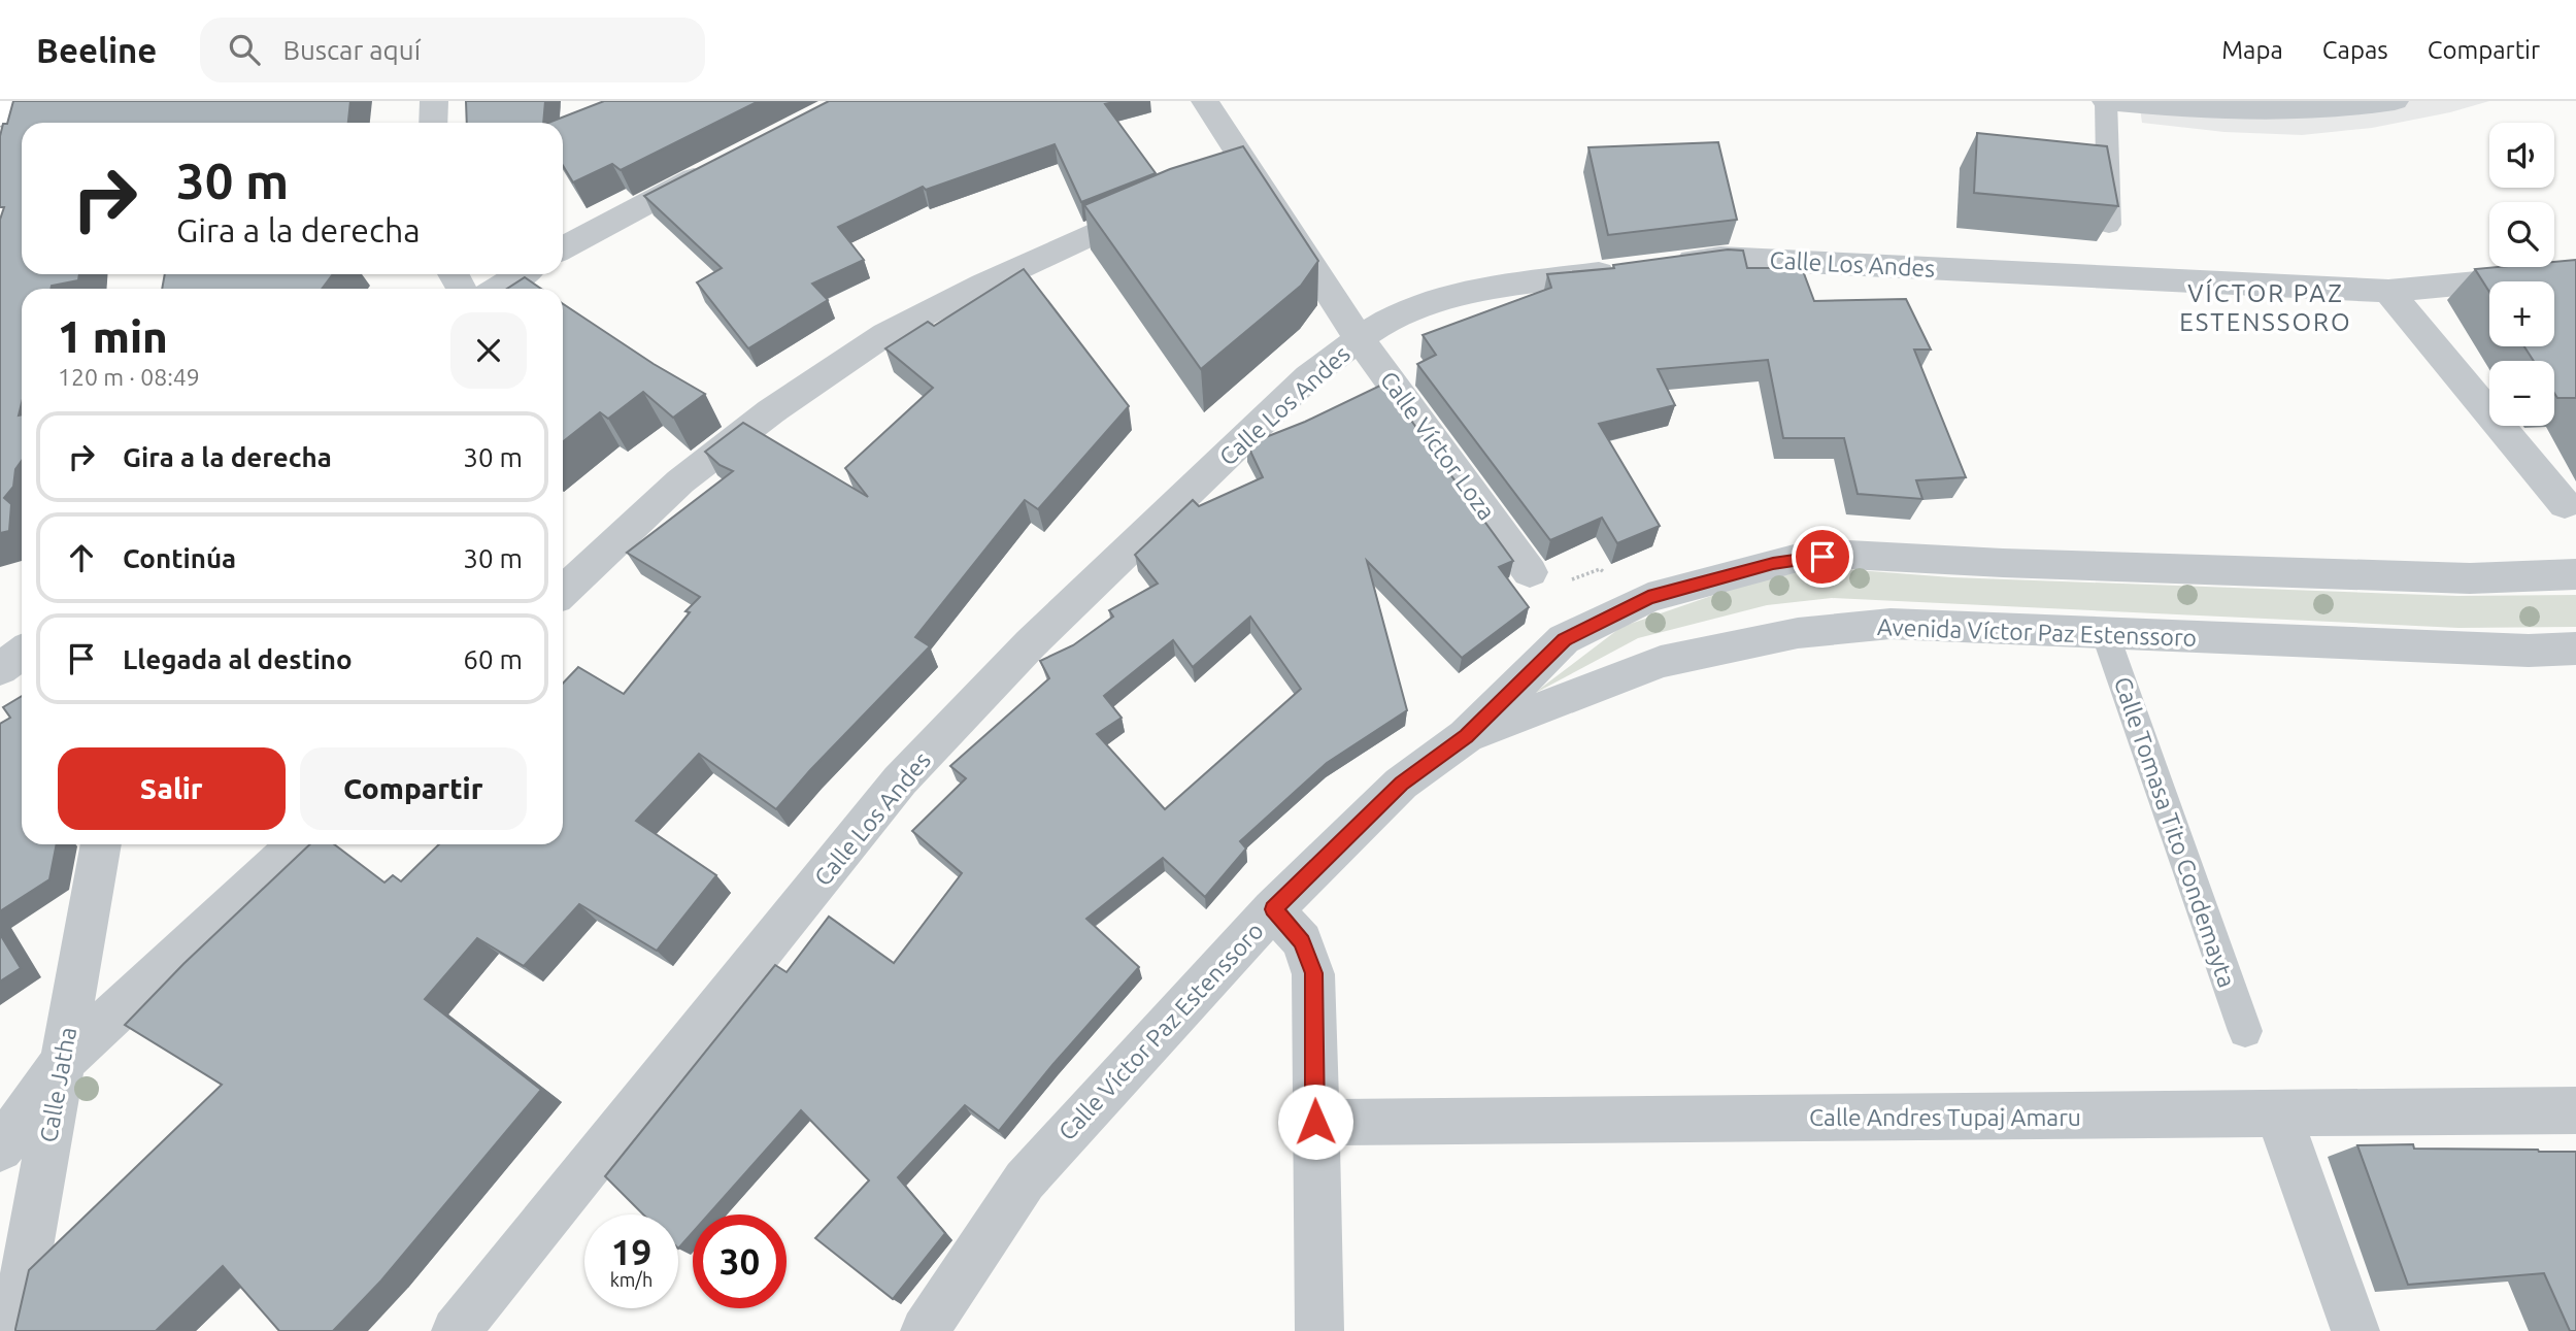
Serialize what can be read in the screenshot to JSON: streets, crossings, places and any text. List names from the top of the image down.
{
  "streets": {
    "street": [
      "Calle Los Andes",
      "Calle Víctor Loza",
      "Avenida Víctor Paz Estenssoro",
      "Calle Víctor Paz Estenssoro",
      "Calle Jatha",
      "Calle Andres Tupaj Amaru"
    ],
    "lane": ["Calle Tomasa Tito Condemayta"]
  },
  "crossings": [
    ["Calle Los Andes", "Calle Víctor Loza"],
    ["Avenida Víctor Paz Estenssoro", "Calle Tomasa Tito Condemayta"],
    ["Avenida Víctor Paz Estenssoro", "Calle Víctor Paz Estenssoro"]
  ],
  "districts": ["VÍCTOR PAZ ESTENSSORO"],
  "page": {
    "header": "Beeline",
    "search": "Buscar aquí",
    "nav": ["Mapa", "Capas", "Compartir"],
    "map_buttons": ["+", "−"],
    "turn": ["30 m", "Gira a la derecha"],
    "heading": ["1 min", "120 m · 08:49"],
    "list": [
      {
        "name": "Gira a la derecha",
        "value": "30 m"
      },
      {
        "name": "Continúa",
        "value": "30 m"
      },
      {
        "name": "Llegada al destino",
        "value": "60 m"
      }
    ],
    "buttons": ["Salir", "Compartir"],
    "speed": "19 km/h",
    "limit": "30"
  }
}
